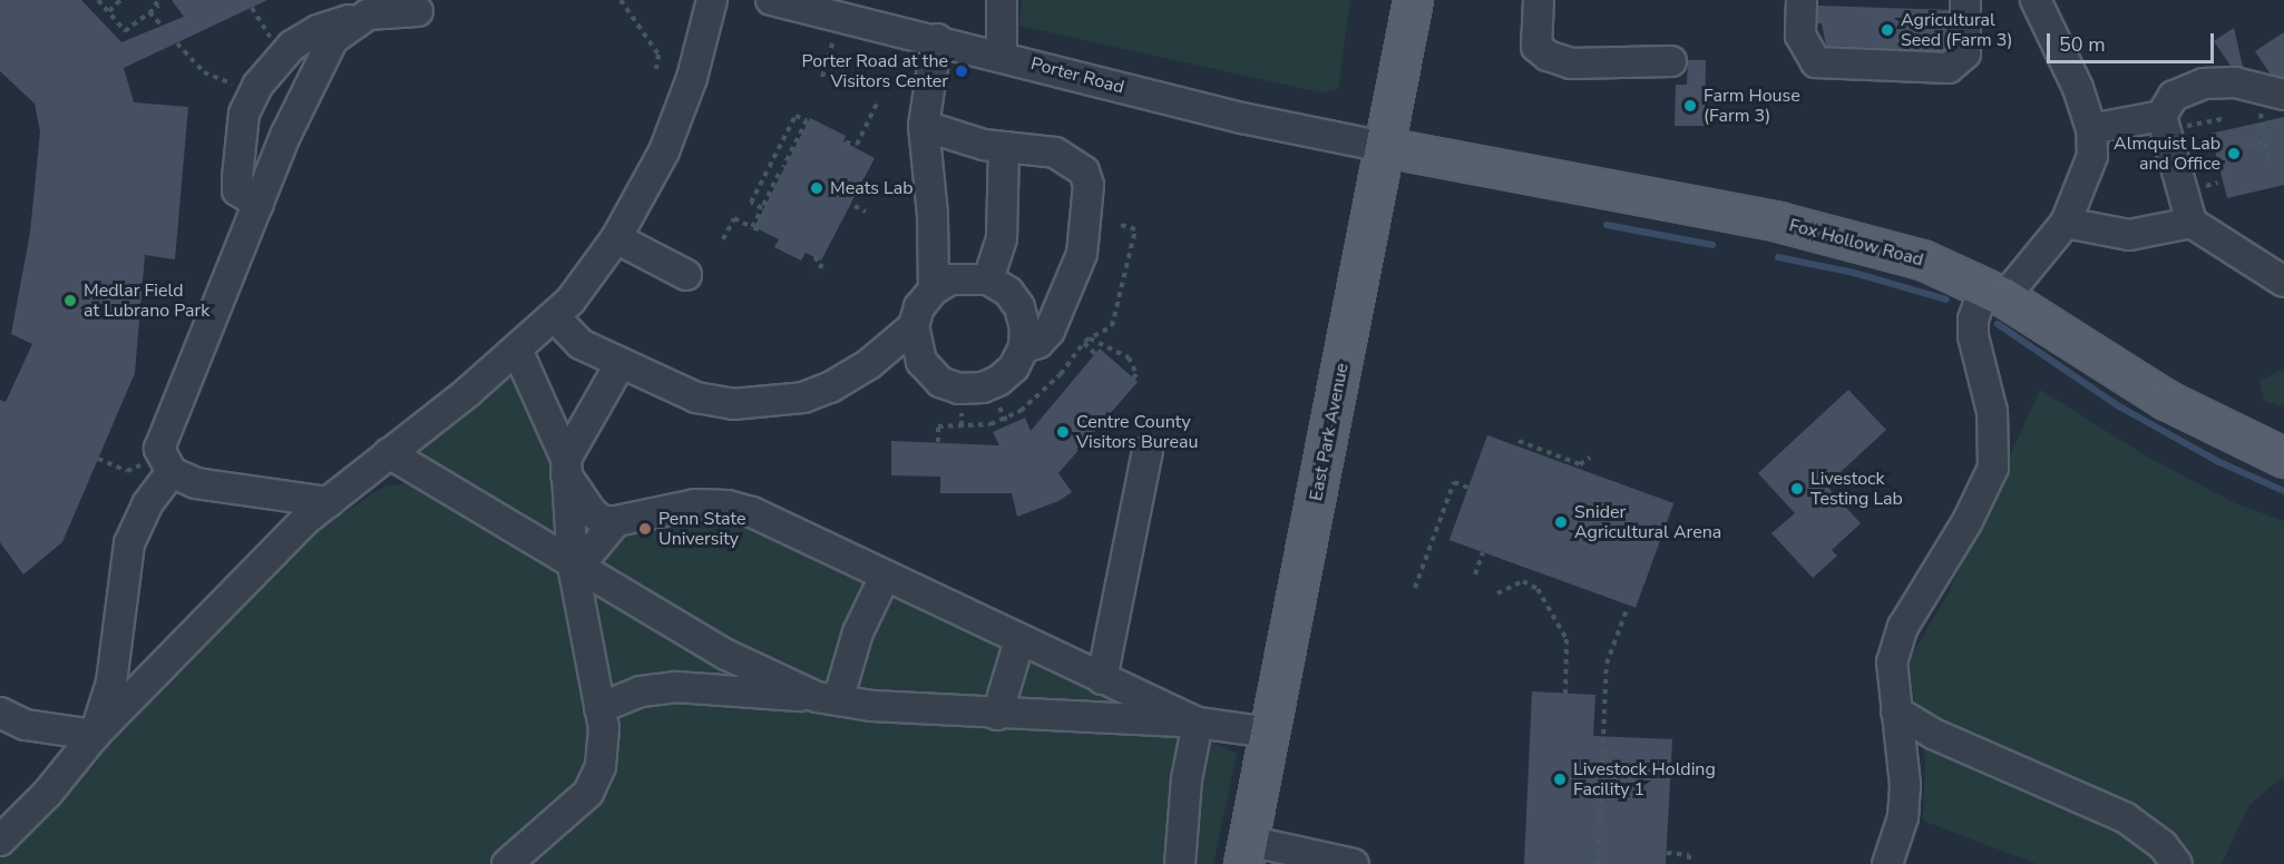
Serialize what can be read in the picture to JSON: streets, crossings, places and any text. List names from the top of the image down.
{
  "streets": {
    "main road": ["Fox Hollow Road", "East Park Avenue"],
    "street": ["Porter Road"]
  },
  "crossings": [
    ["Porter Road", "Fox Hollow Road"],
    ["Porter Road", "East Park Avenue"],
    ["Fox Hollow Road", "East Park Avenue"]
  ],
  "places": [
    "Agricultural Seed (Farm 3)",
    "Porter Road at the Visitors Center",
    "Farm House (Farm 3)",
    "Almquist Lab and Office",
    "Meats Lab",
    "Medlar Field at Lubrano Park",
    "Centre County Visitors Bureau",
    "Livestock Testing Lab",
    "Snider Agricultural Arena",
    "Penn State University",
    "Livestock Holding Facility 1"
  ],
  "scale_bar": "50 m"
}
